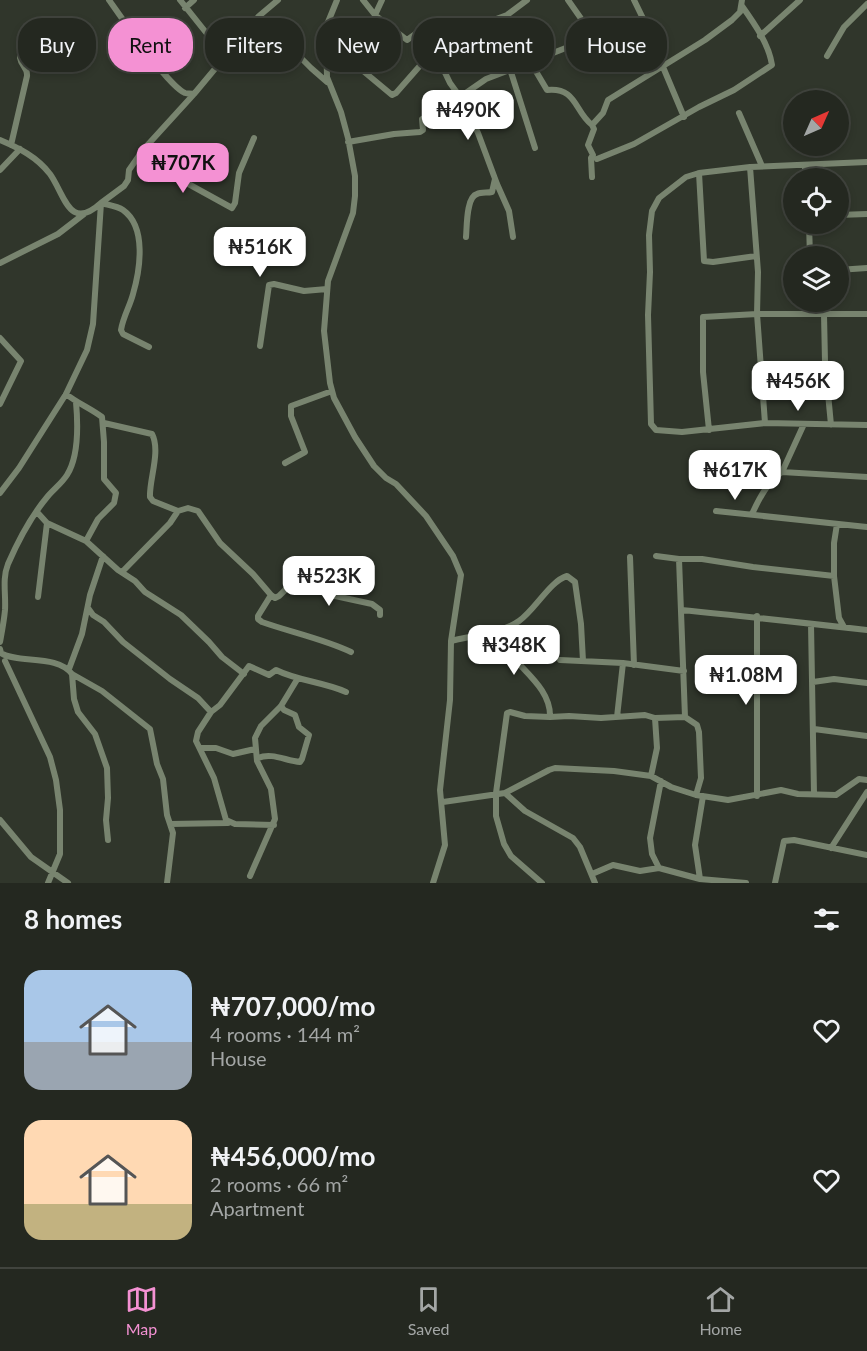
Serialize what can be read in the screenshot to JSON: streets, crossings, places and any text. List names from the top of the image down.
{
  "north": "top right",
  "page": {
    "chip": [
      "Buy",
      "Rent",
      "Filters",
      "New",
      "Apartment",
      "House"
    ],
    "price": [
      "₦490K",
      "₦707K",
      "₦516K",
      "₦456K",
      "₦617K",
      "₦523K",
      "₦348K",
      "₦1.08M"
    ],
    "heading": "8 homes",
    "list": [
      {
        "name": "₦707,000/mo",
        "note": "4 rooms · 144 m² · House"
      },
      {
        "name": "₦456,000/mo",
        "note": "2 rooms · 66 m² · Apartment"
      }
    ],
    "tabs": ["Map", "Saved", "Home"]
  }
}
